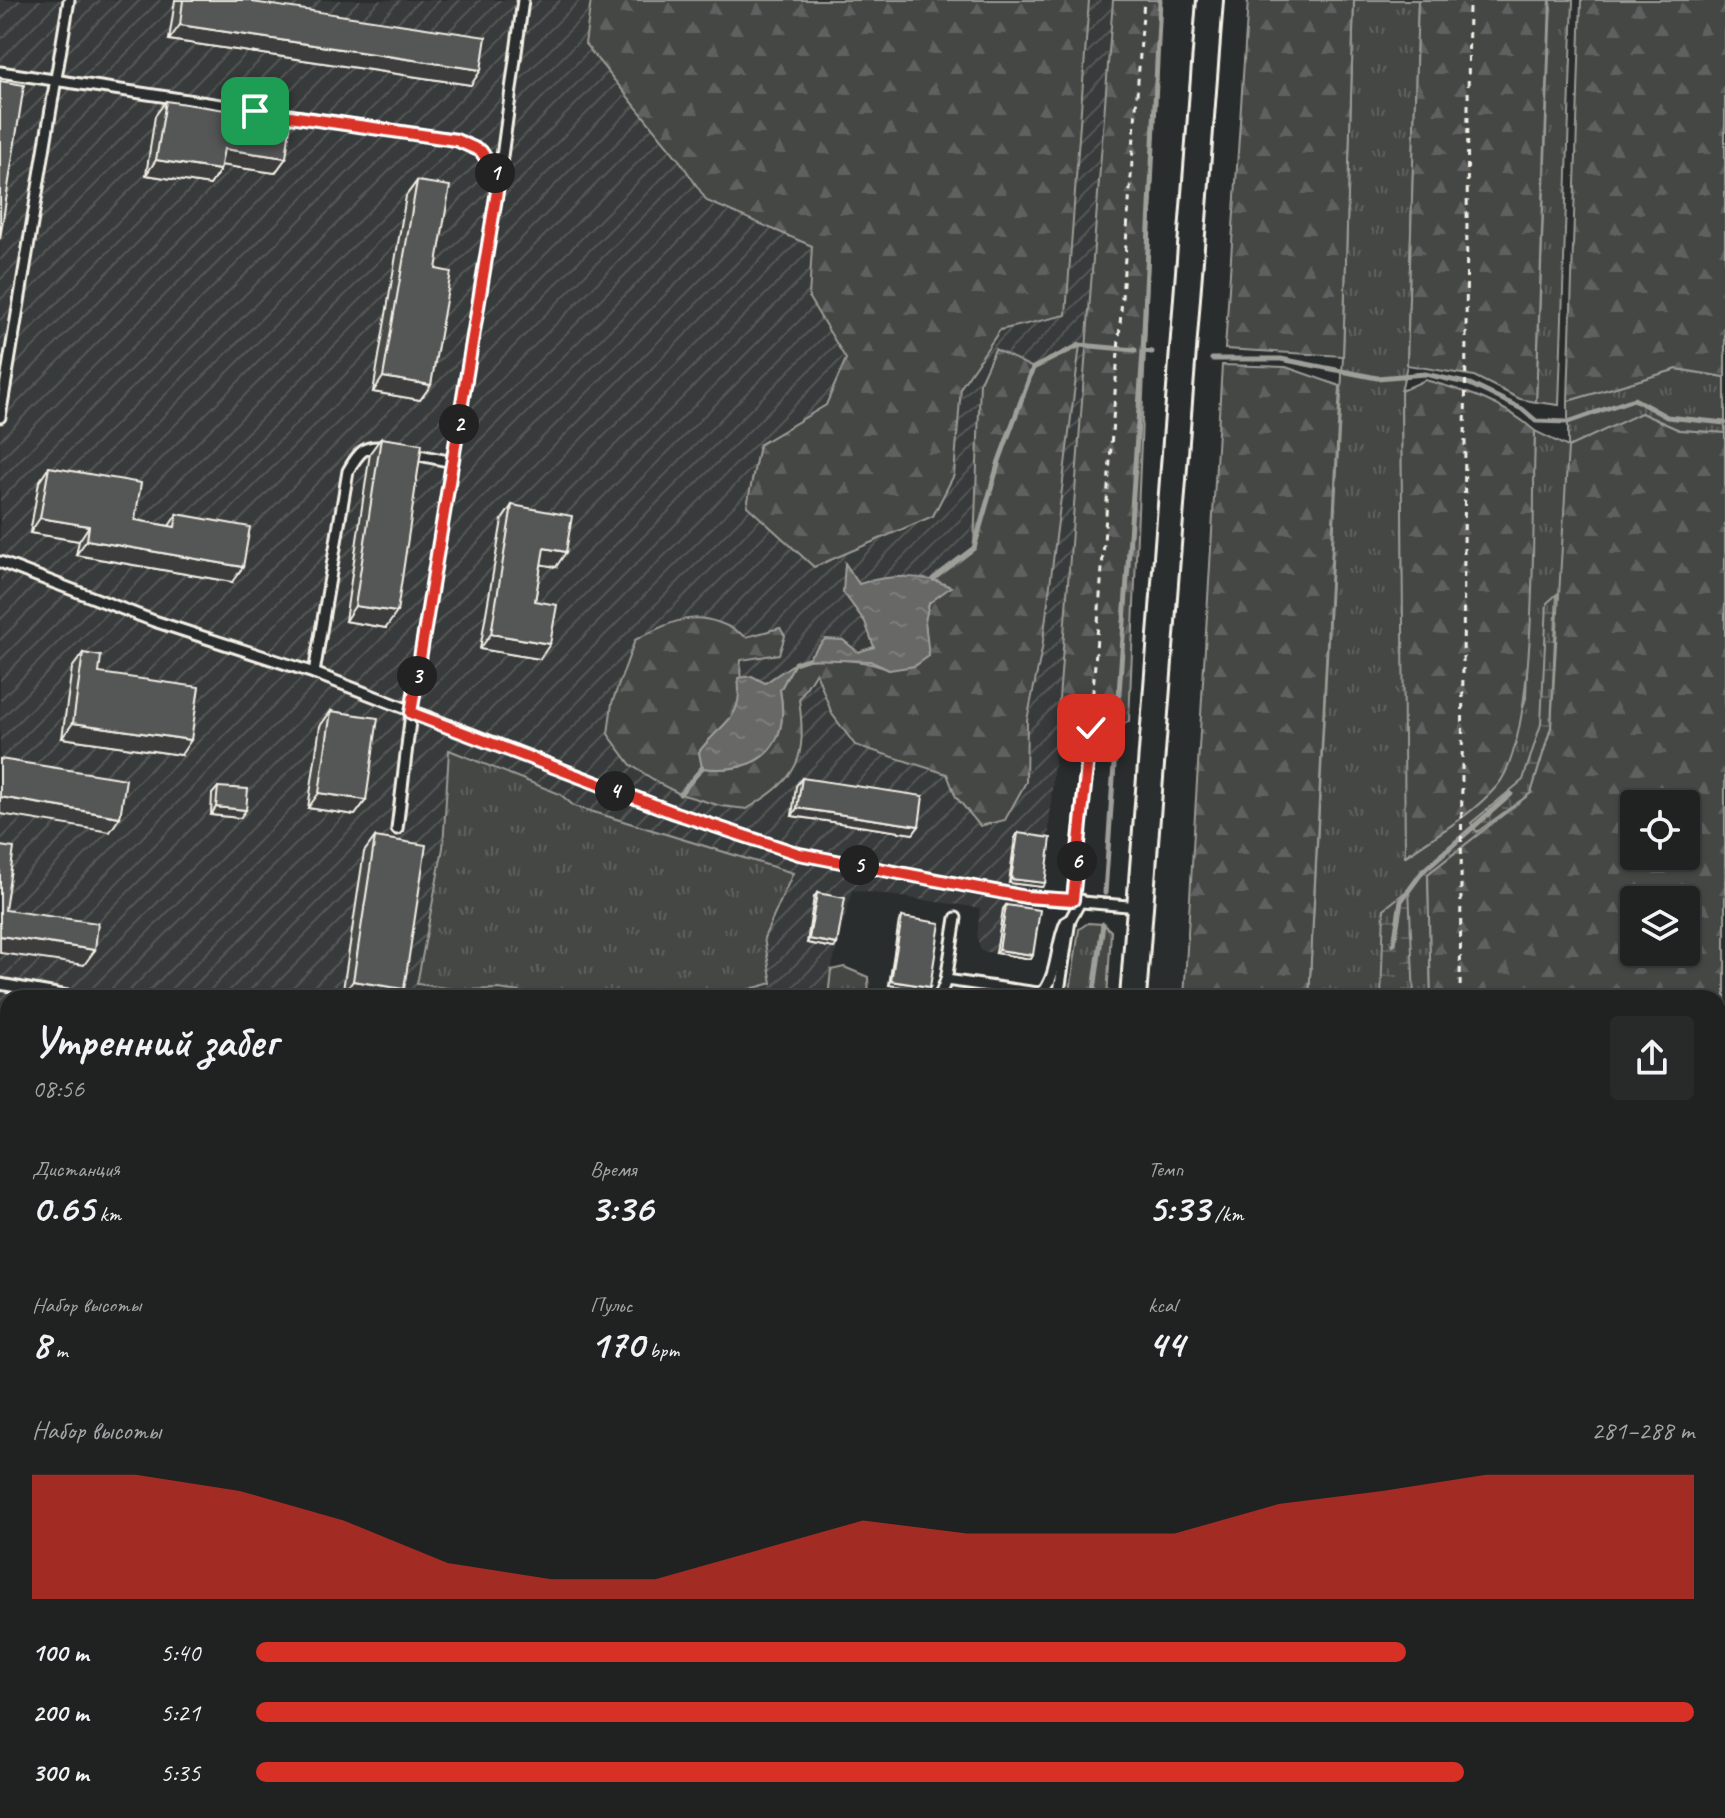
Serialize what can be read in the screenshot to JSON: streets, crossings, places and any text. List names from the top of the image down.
{
  "page": {
    "pins": [
      "1",
      "2",
      "3",
      "4",
      "6",
      "5"
    ],
    "heading": ["Утренний забег", "08:56"],
    "stats": [
      ["Дистанция", "0.65 km"],
      ["Время", "3:36"],
      ["Темп", "5:33 /km"],
      ["Набор высоты", "8 m"],
      ["Пульс", "170 bpm"],
      ["kcal", "44"]
    ],
    "chart": ["Набор высоты", "281–288 m"],
    "list": [
      {
        "name": "100 m",
        "note": "5:40"
      },
      {
        "name": "200 m",
        "note": "5:21"
      },
      {
        "name": "300 m",
        "note": "5:35"
      }
    ]
  }
}
